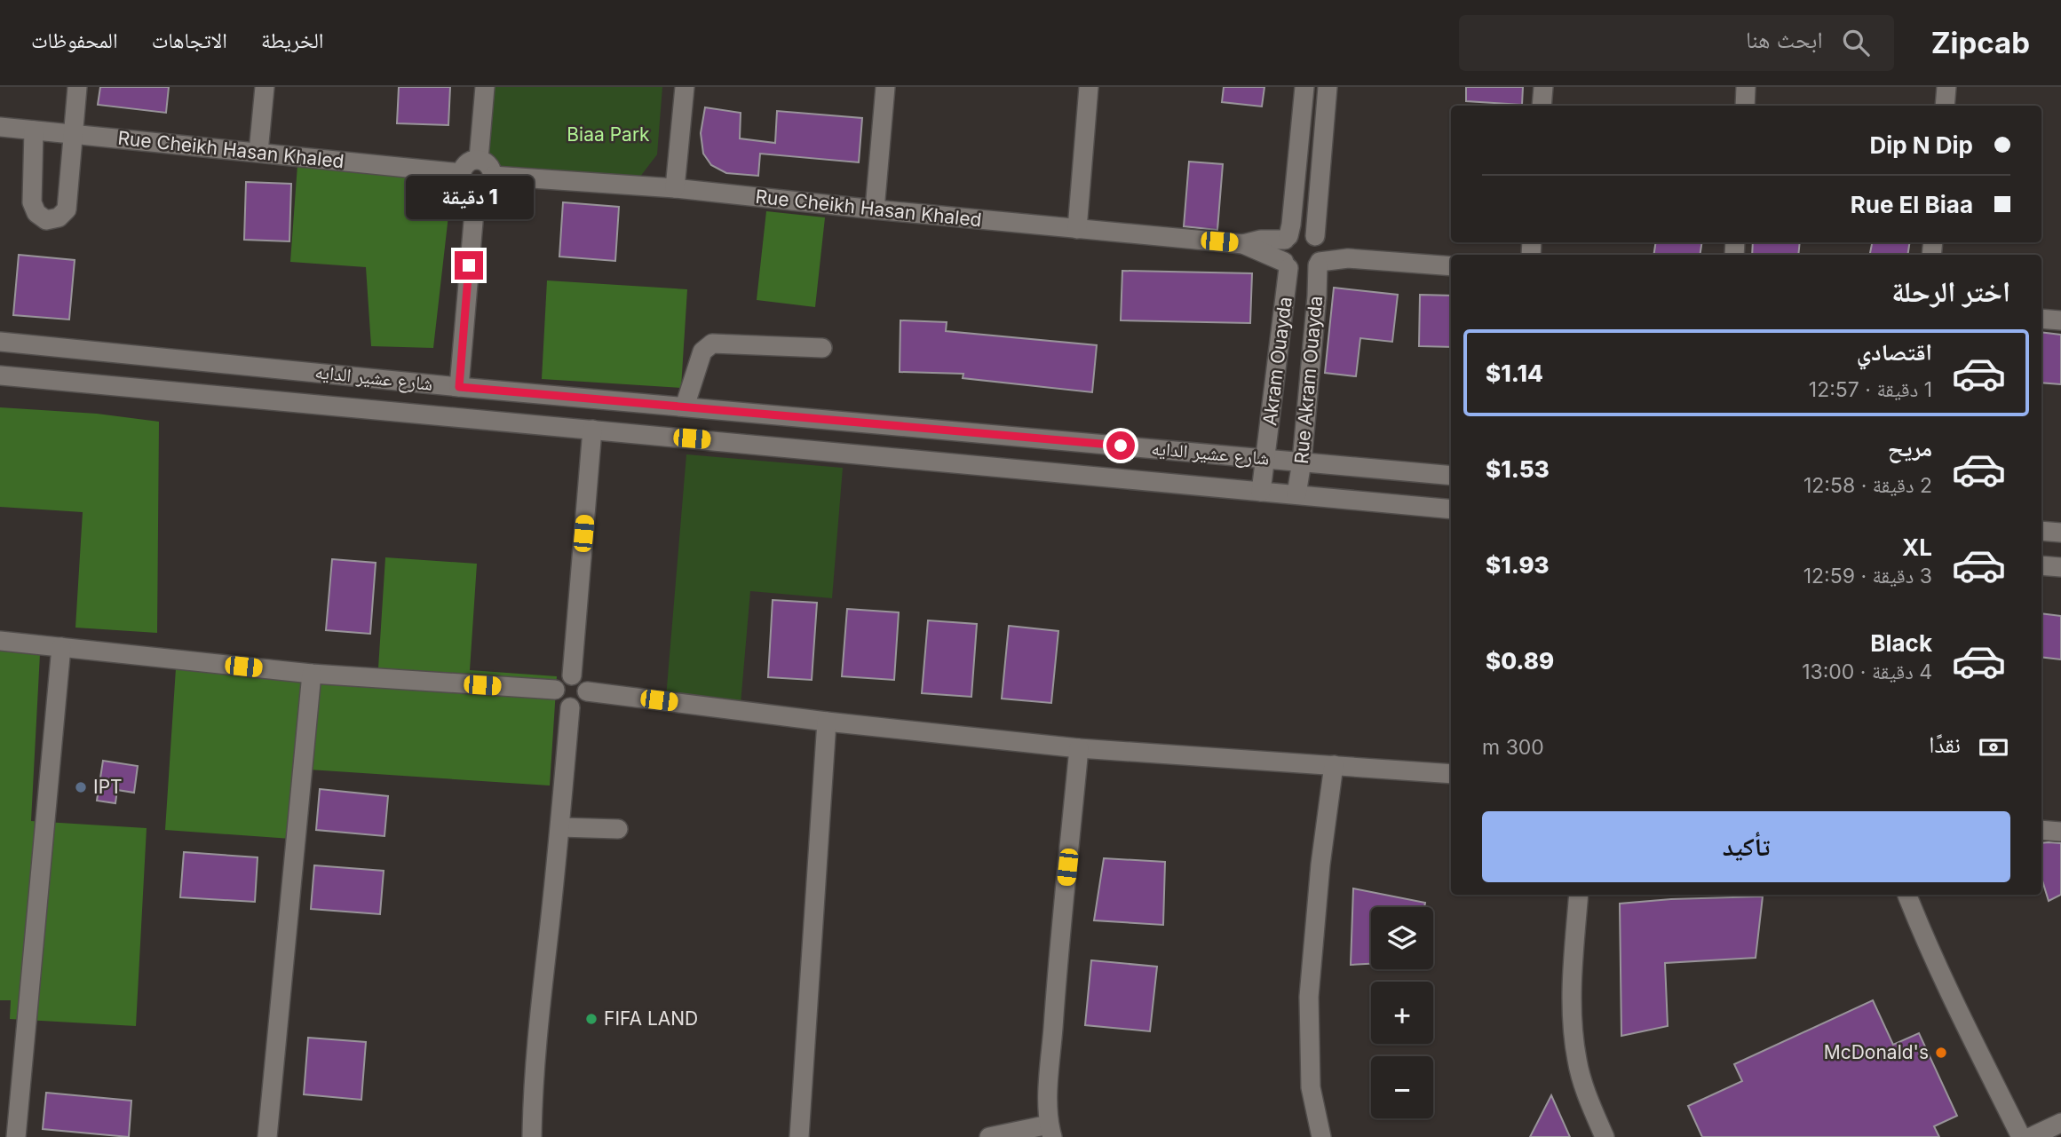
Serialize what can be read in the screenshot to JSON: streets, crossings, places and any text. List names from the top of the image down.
{
  "streets": {
    "street": [
      "Rue Cheikh Hasan Khaled",
      "Akram Ouayda",
      "شارع عشير الدايه",
      "Rue Akram Ouayda"
    ]
  },
  "crossings": [
    ["Rue Cheikh Hasan Khaled", "Akram Ouayda"],
    ["Rue Cheikh Hasan Khaled", "Rue Akram Ouayda"],
    ["Akram Ouayda", "شارع عشير الدايه"],
    ["Akram Ouayda", "Rue Akram Ouayda"],
    ["شارع عشير الدايه", "Rue Akram Ouayda"]
  ],
  "parks": ["Biaa Park"],
  "places": ["IPT", "FIFA LAND", "McDonald's"],
  "page": {
    "header": "Zipcab",
    "search": "ابحث هنا",
    "nav": ["الخريطة", "الاتجاهات", "المحفوظات"],
    "banner": ["Dip N Dip", "Rue El Biaa"],
    "bubble": "1 دقيقة",
    "heading": "اختر الرحلة",
    "list": [
      {
        "name": "اقتصادي",
        "note": "1 دقيقة · 12:57",
        "value": "$1.14"
      },
      {
        "name": "مريح",
        "note": "2 دقيقة · 12:58",
        "value": "$1.53"
      },
      {
        "name": "XL",
        "note": "3 دقيقة · 12:59",
        "value": "$1.93"
      },
      {
        "name": "Black",
        "note": "4 دقيقة · 13:00",
        "value": "$0.89"
      }
    ],
    "pay": ["نقدًا", "300 m"],
    "buttons": "تأكيد",
    "map_buttons": ["+", "−"]
  }
}
